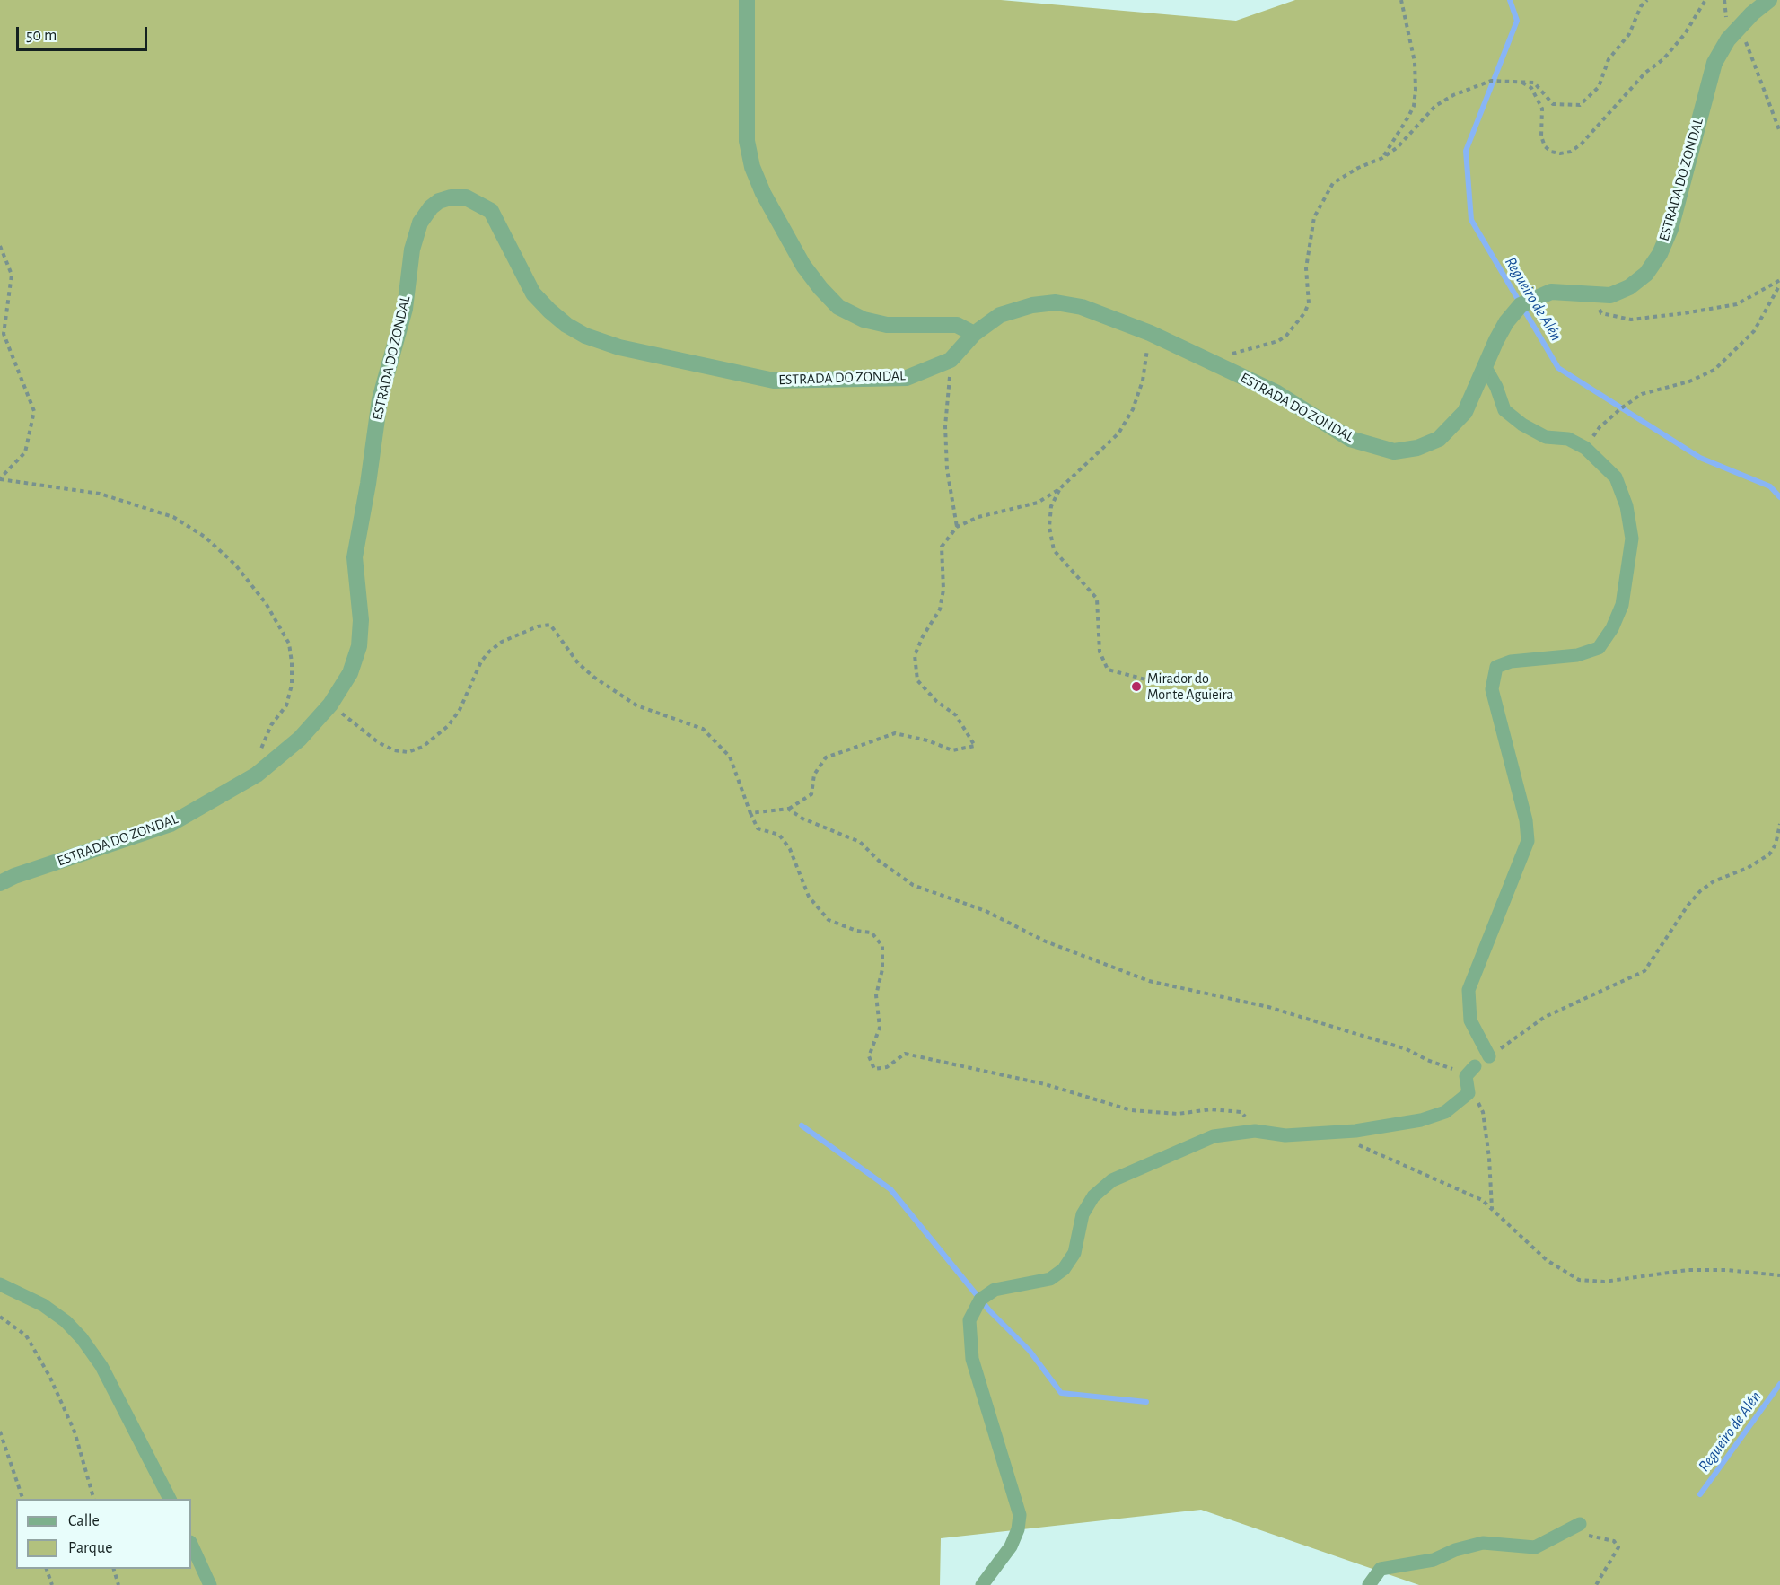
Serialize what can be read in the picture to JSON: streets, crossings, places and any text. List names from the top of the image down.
{
  "streets": {
    "street": ["ESTRADA DO ZONDAL"]
  },
  "water": ["Regueiro de Alén"],
  "places": ["Mirador do Monte Aguieira"],
  "legend": ["Calle", "Parque"],
  "scale_bar": "50 m"
}
